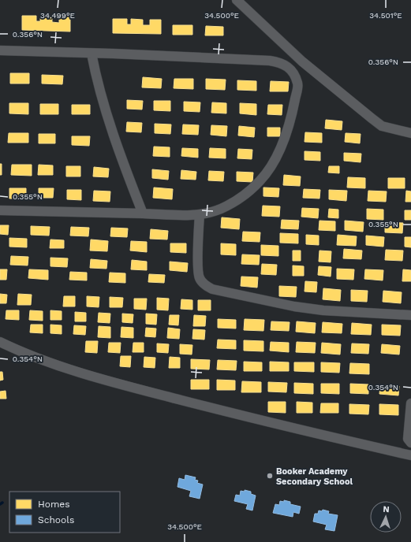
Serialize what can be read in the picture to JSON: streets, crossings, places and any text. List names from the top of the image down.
{
  "places": ["Booker Academy Secondary School"],
  "legend": ["Homes", "Schools"],
  "north": "top",
  "coordinates": [
    "34.499°E",
    "34.500°E",
    "34.501°E",
    "0.356°N",
    "0.355°N",
    "0.354°N"
  ]
}
